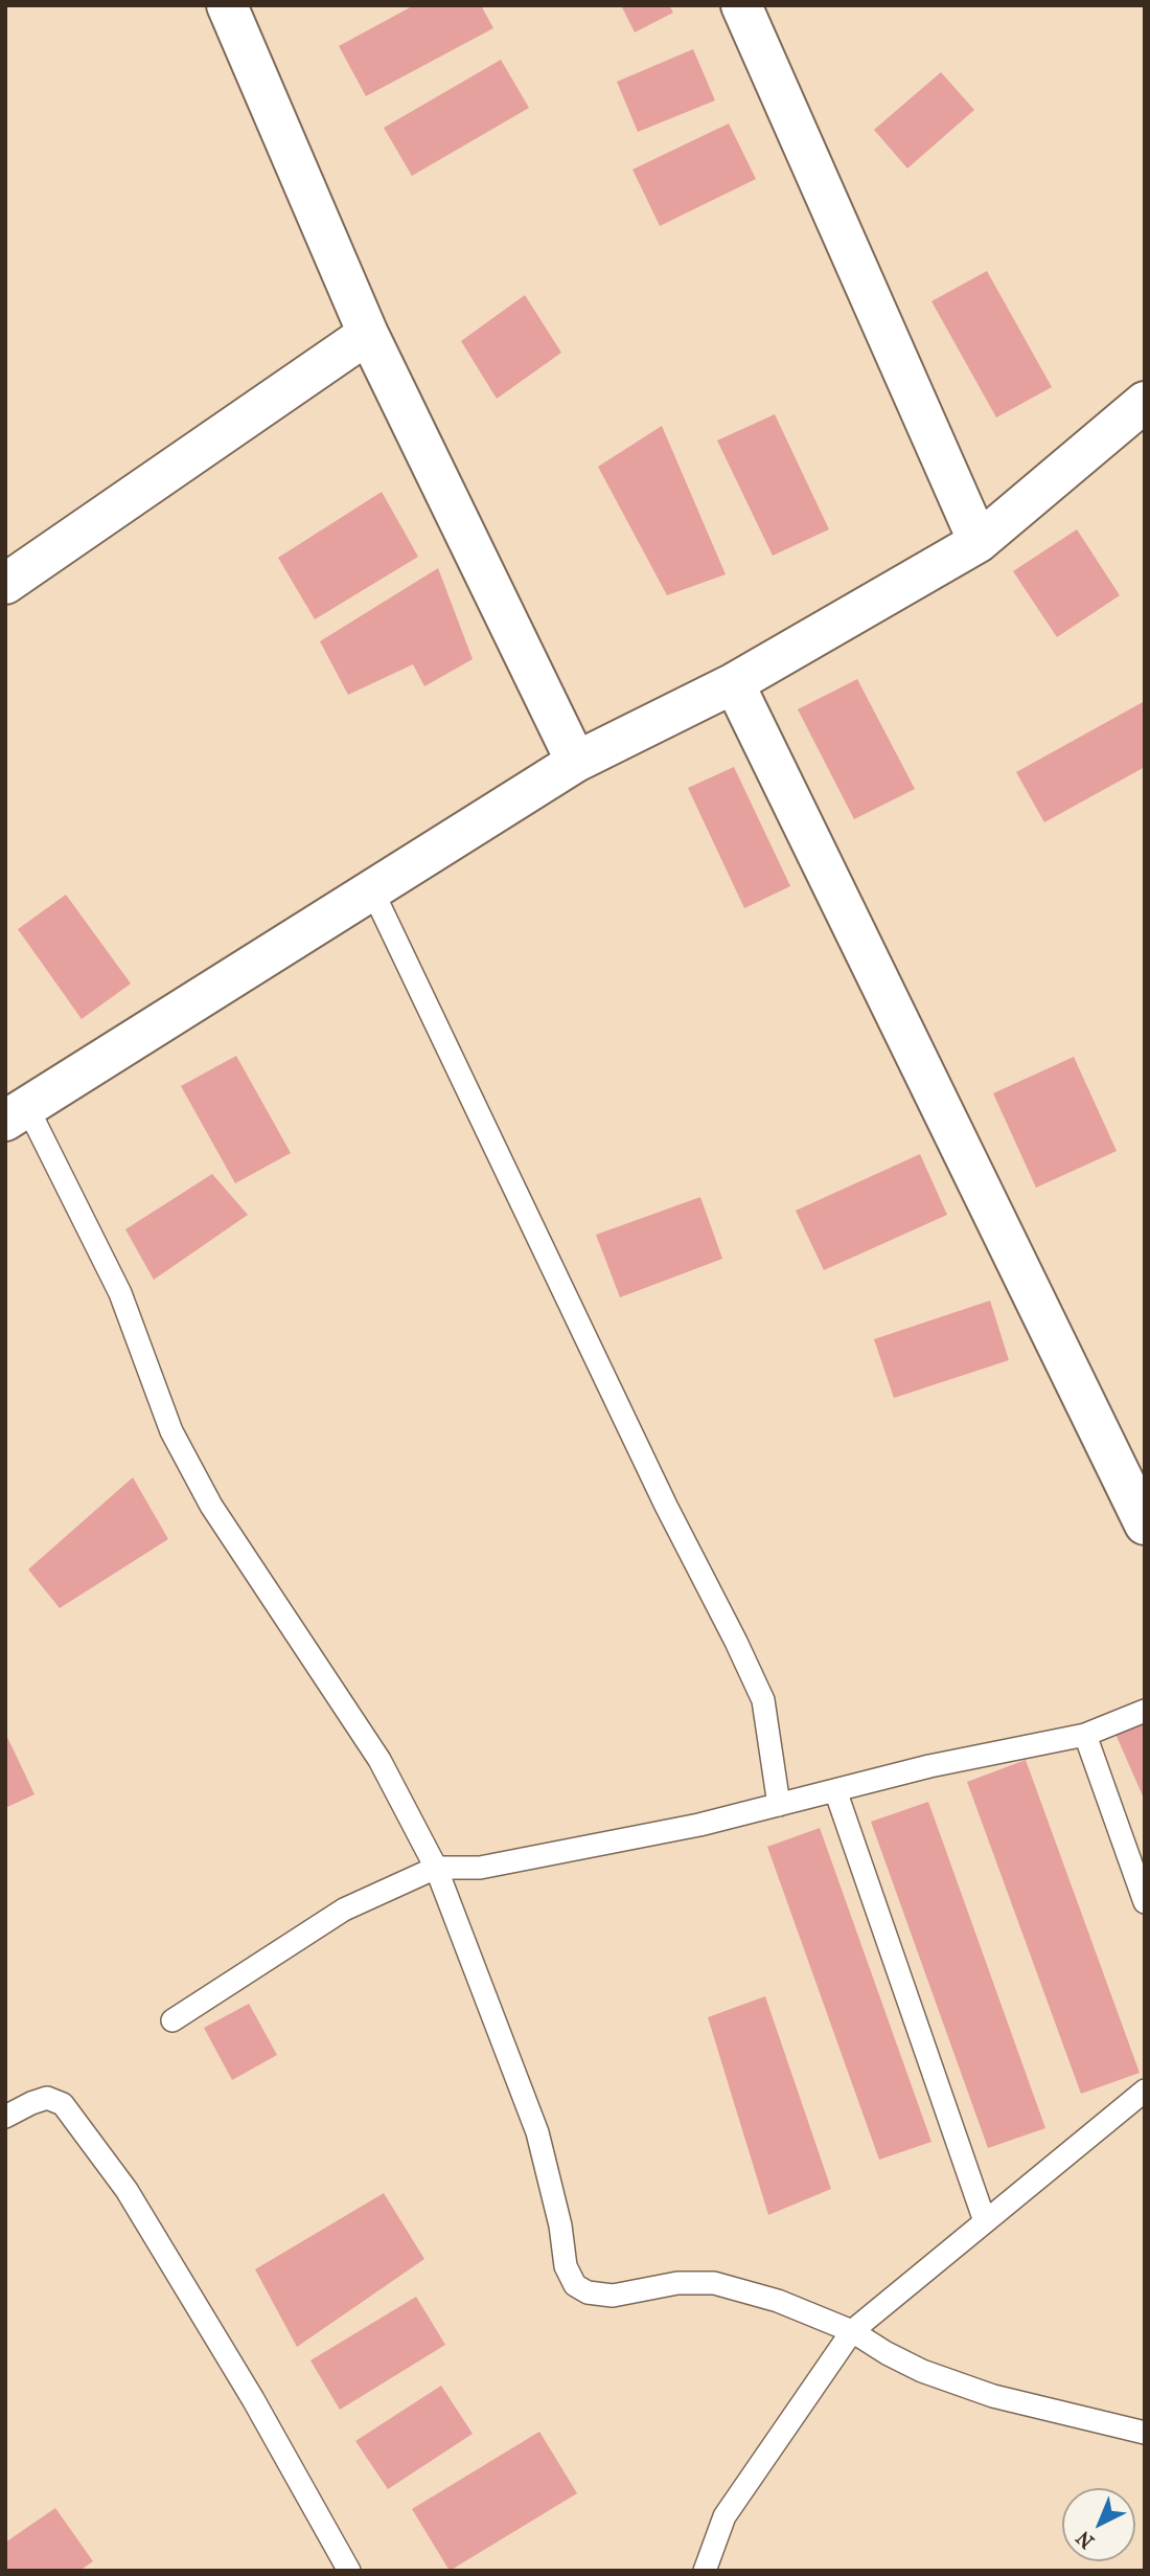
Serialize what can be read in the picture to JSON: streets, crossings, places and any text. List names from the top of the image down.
{
  "north": "bottom left"
}
